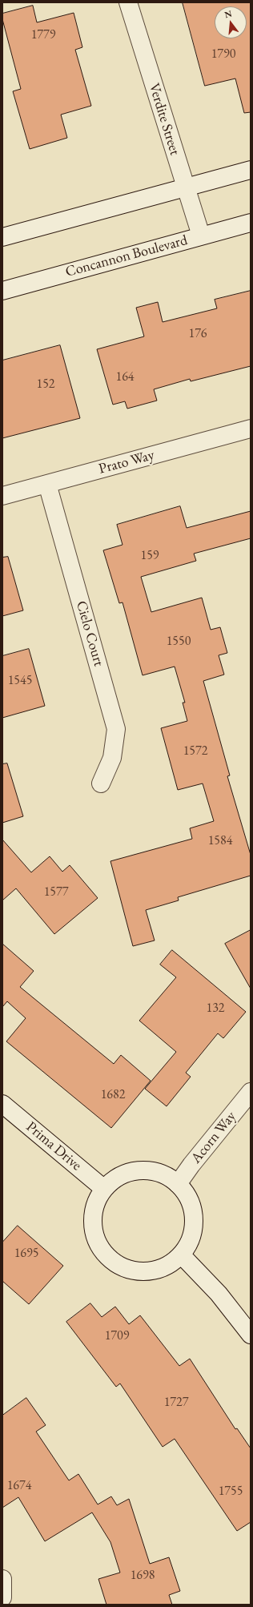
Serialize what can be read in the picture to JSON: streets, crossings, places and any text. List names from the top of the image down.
{
  "streets": {
    "street": [
      "Verdite Street",
      "Concannon Boulevard",
      "Prato Way",
      "Cielo Court",
      "Acorn Way",
      "Prima Drive"
    ]
  },
  "crossings": [
    ["Verdite Street", "Concannon Boulevard"],
    ["Prato Way", "Cielo Court"],
    ["Acorn Way", "Prima Drive"]
  ],
  "house_numbers": [
    "1779",
    "1790",
    "176",
    "164",
    "152",
    "159",
    "1550",
    "1545",
    "1572",
    "1584",
    "1577",
    "132",
    "1682",
    "1695",
    "1709",
    "1727",
    "1674",
    "1755",
    "1698"
  ],
  "north": "top"
}
